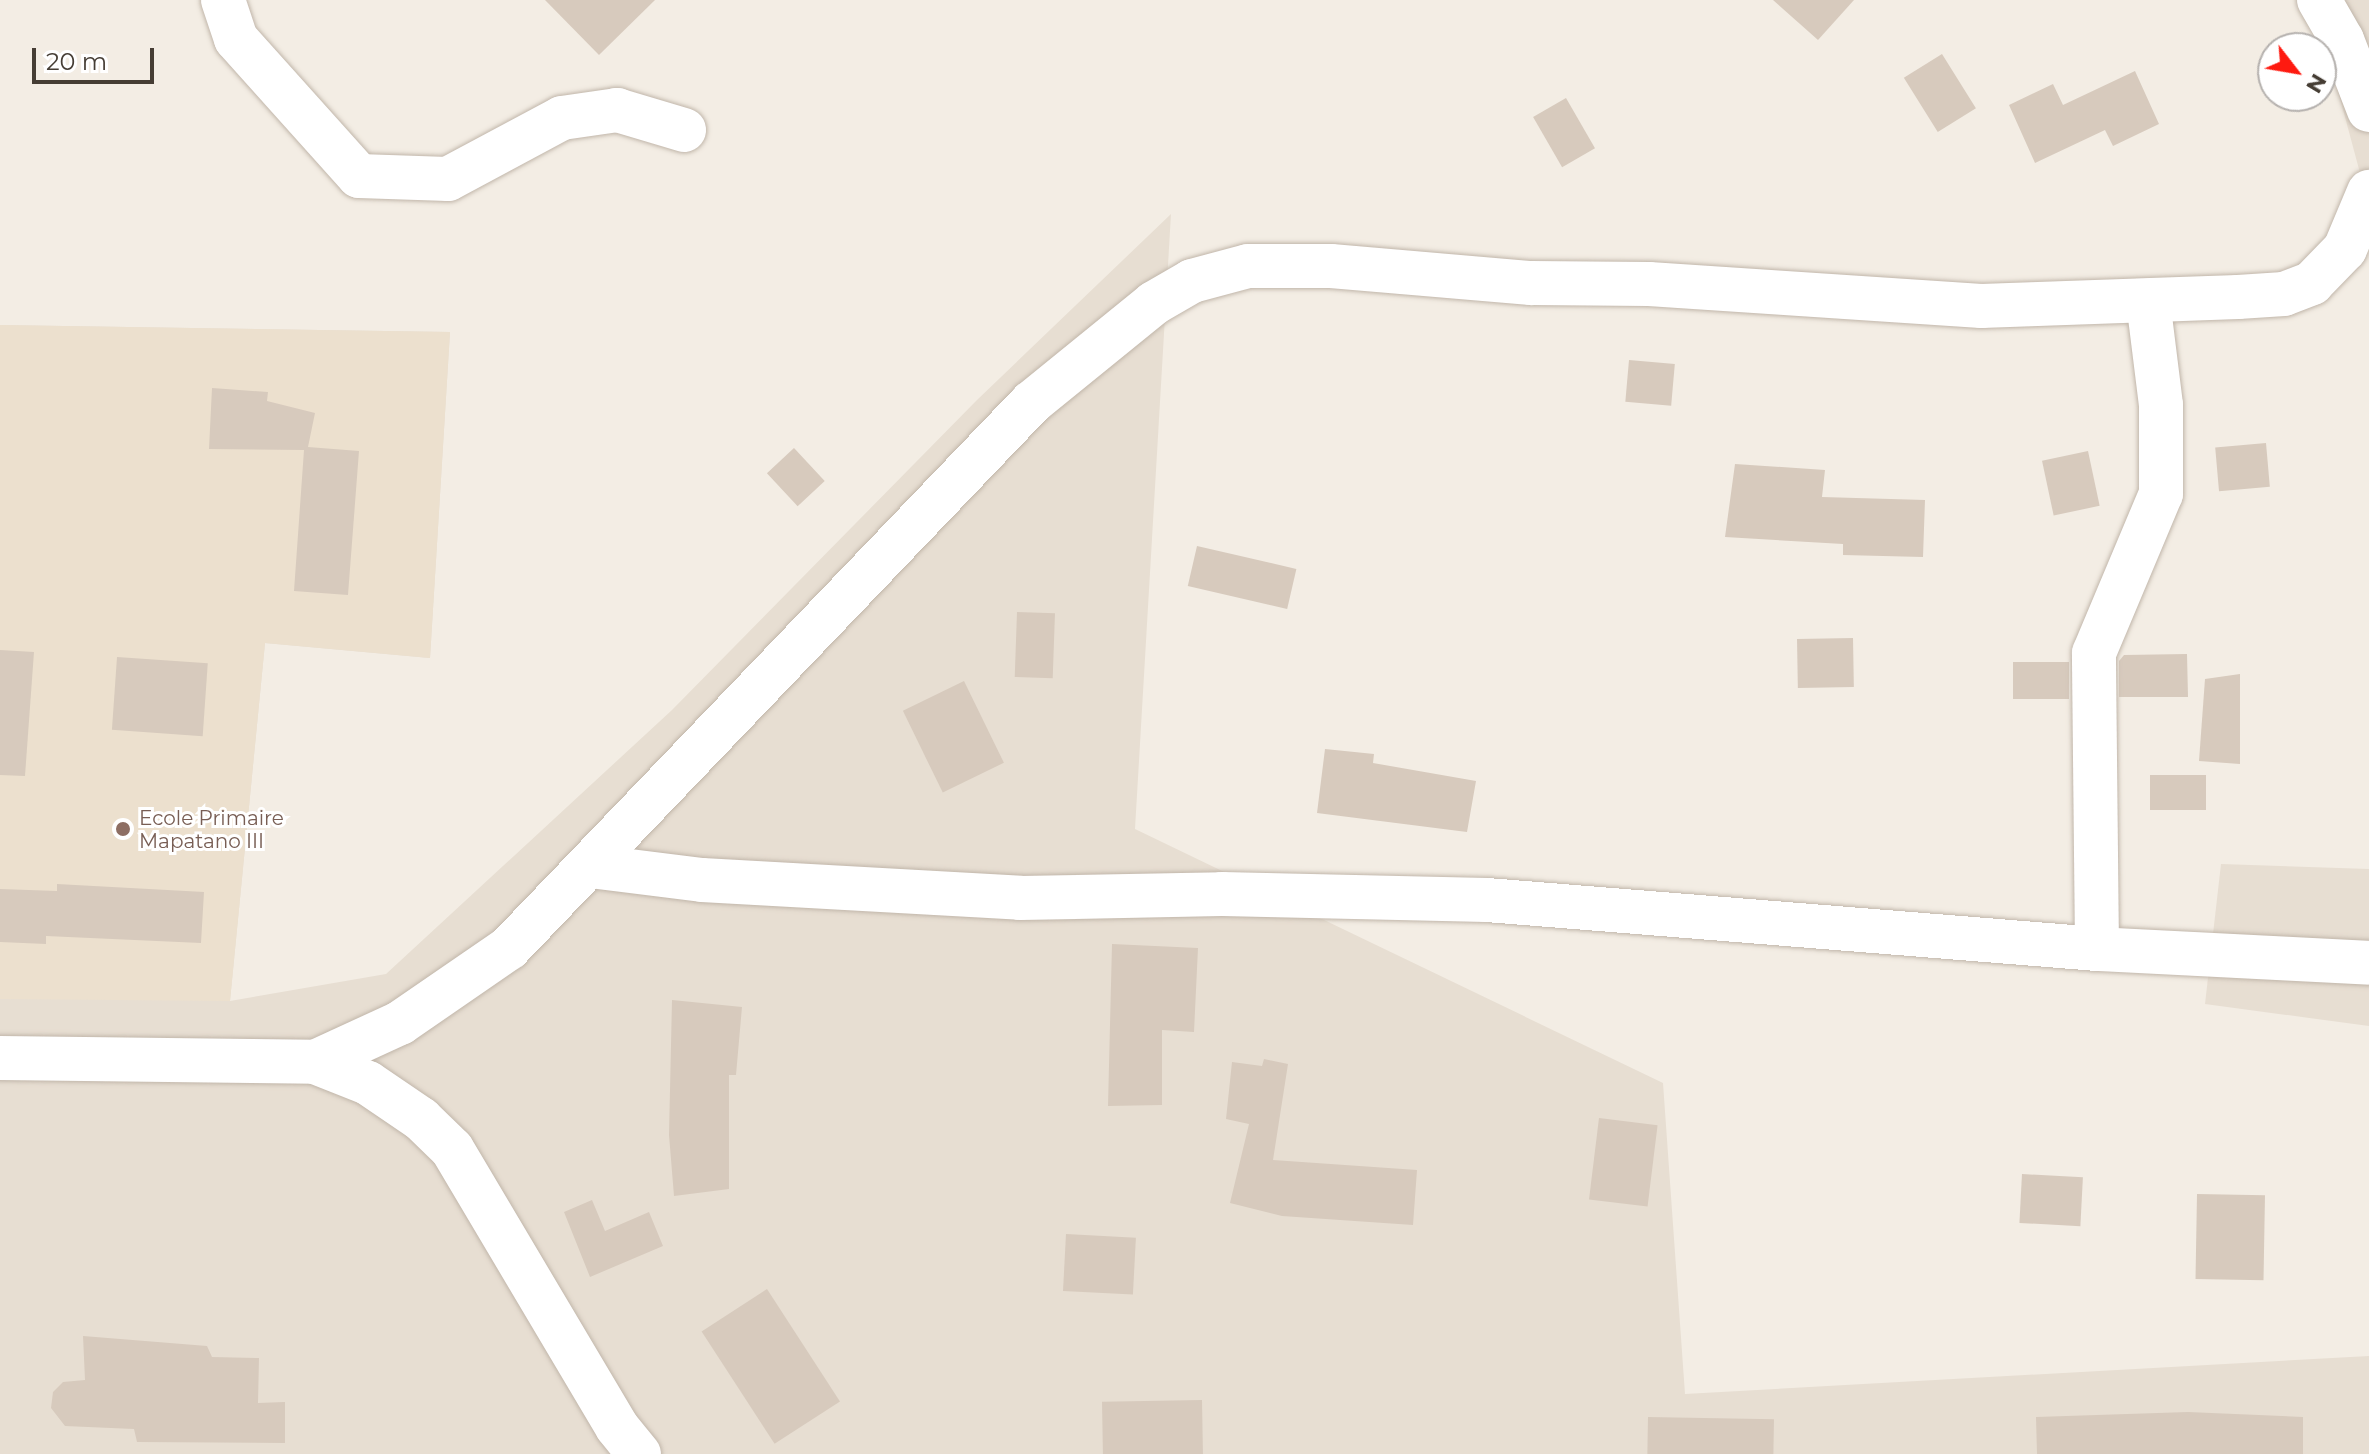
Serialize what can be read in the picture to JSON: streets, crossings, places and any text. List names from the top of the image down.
{
  "places": ["Ecole Primaire Mapatano III"],
  "scale_bar": "20 m",
  "north": "bottom right"
}
